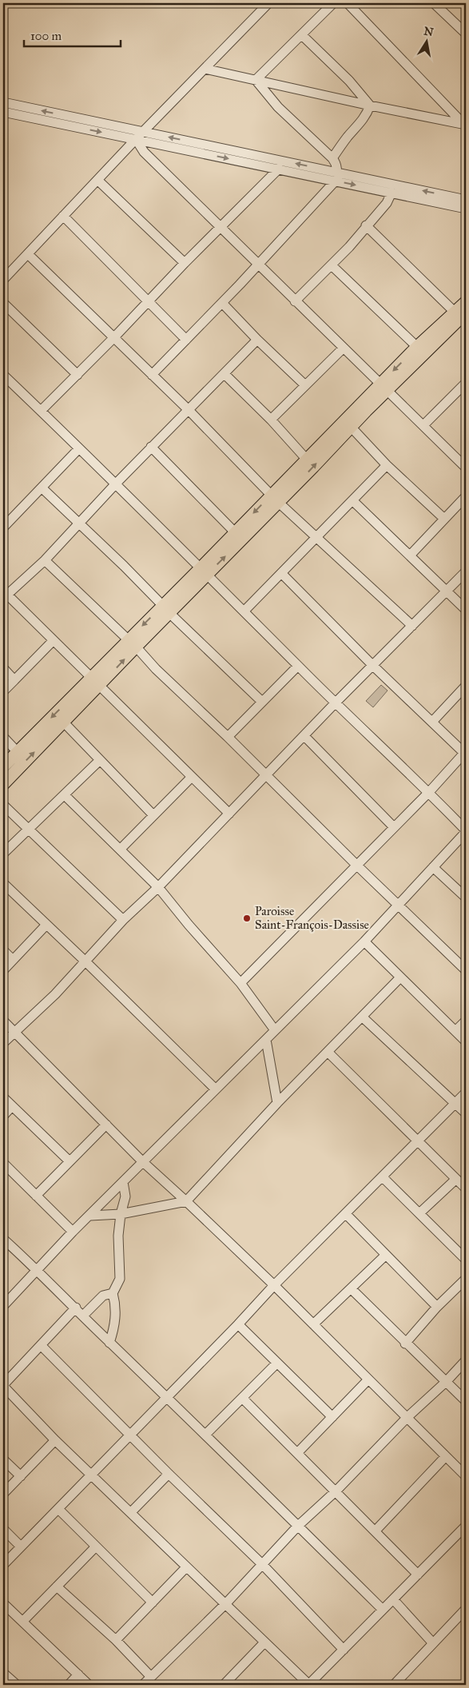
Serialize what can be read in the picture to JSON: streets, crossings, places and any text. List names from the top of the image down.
{
  "places": ["Paroisse Saint-François-Dassise"],
  "scale_bar": "100 m",
  "north": "top"
}
